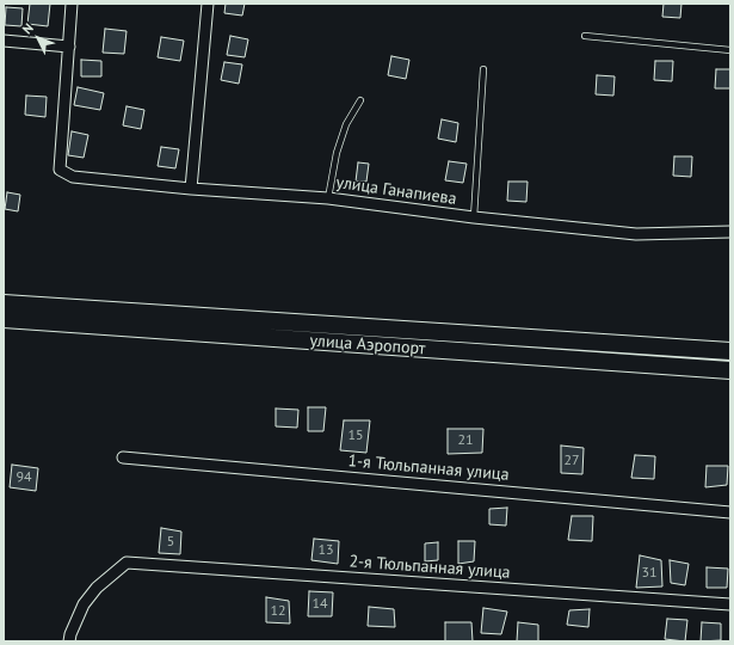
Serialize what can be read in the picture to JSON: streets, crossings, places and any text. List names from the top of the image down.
{
  "streets": {
    "main road": ["улица Аэропорт"],
    "street": ["улица Ганапиева", "1-я Тюльпанная улица", "2-я Тюльпанная улица"]
  },
  "house_numbers": [
    "15",
    "21",
    "27",
    "94",
    "5",
    "13",
    "31",
    "14",
    "12"
  ],
  "north": "top left"
}
